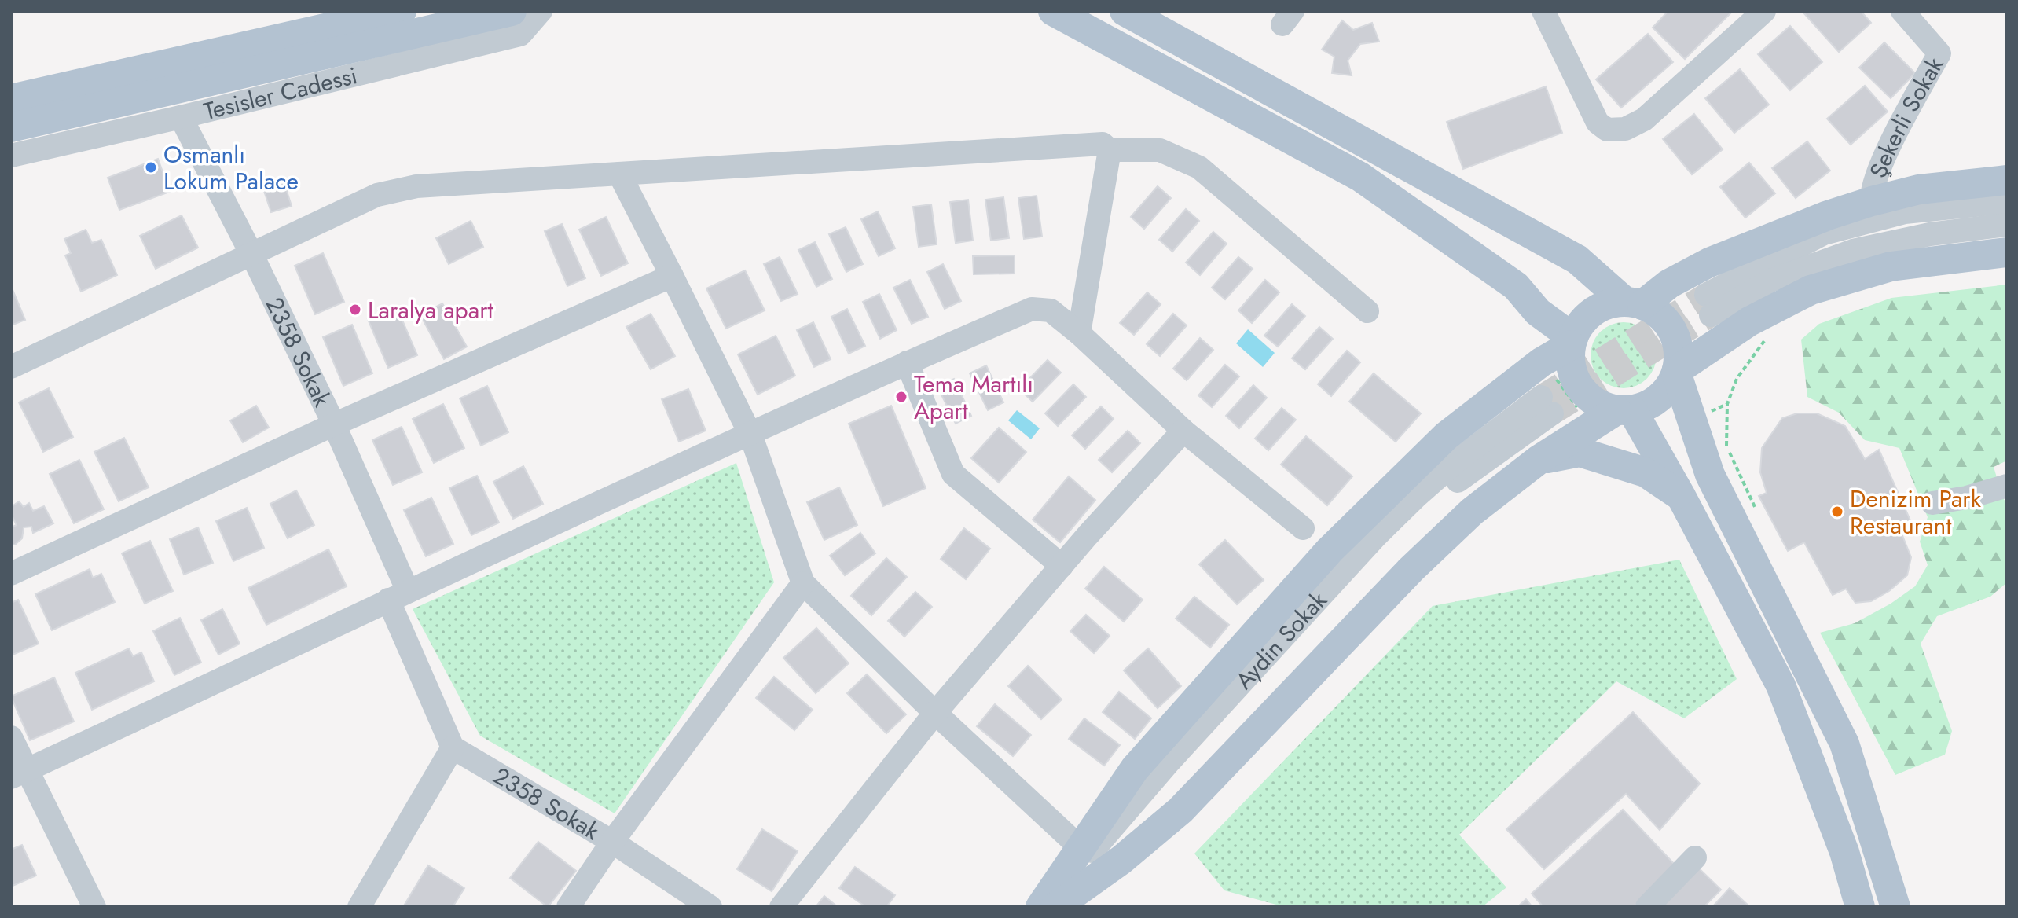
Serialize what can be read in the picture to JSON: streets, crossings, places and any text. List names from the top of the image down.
{
  "streets": {
    "street": [
      "Tesisler Cadessi",
      "Şekerli Sokak",
      "2358 Sokak",
      "Aydin Sokak"
    ]
  },
  "crossings": [
    ["Tesisler Cadessi", "2358 Sokak"]
  ],
  "places": [
    "Osmanlı Lokum Palace",
    "Laralya apart",
    "Tema Martılı Apart",
    "Denizim Park Restaurant"
  ]
}
